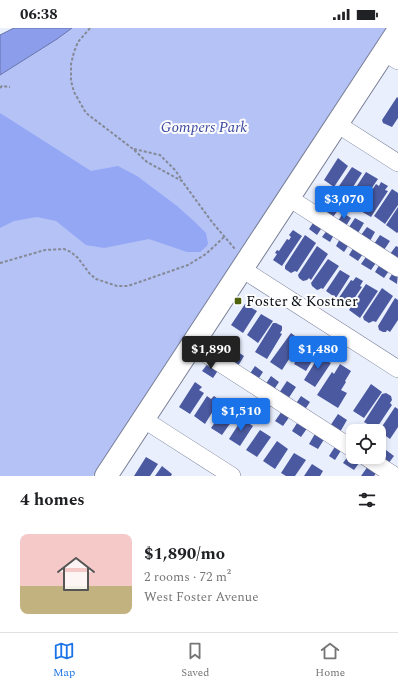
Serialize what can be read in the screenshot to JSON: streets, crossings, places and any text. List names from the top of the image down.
{
  "parks": ["Gompers Park"],
  "places": {
    "transit": ["Foster & Kostner"]
  },
  "page": {
    "status": "06:38",
    "price": [
      "$3,070",
      "$1,890",
      "$1,480",
      "$1,510"
    ],
    "heading": "4 homes",
    "list": [
      {
        "name": "$1,890/mo",
        "note": "2 rooms · 72 m² · West Foster Avenue"
      }
    ],
    "tabs": ["Map", "Saved", "Home"]
  }
}
